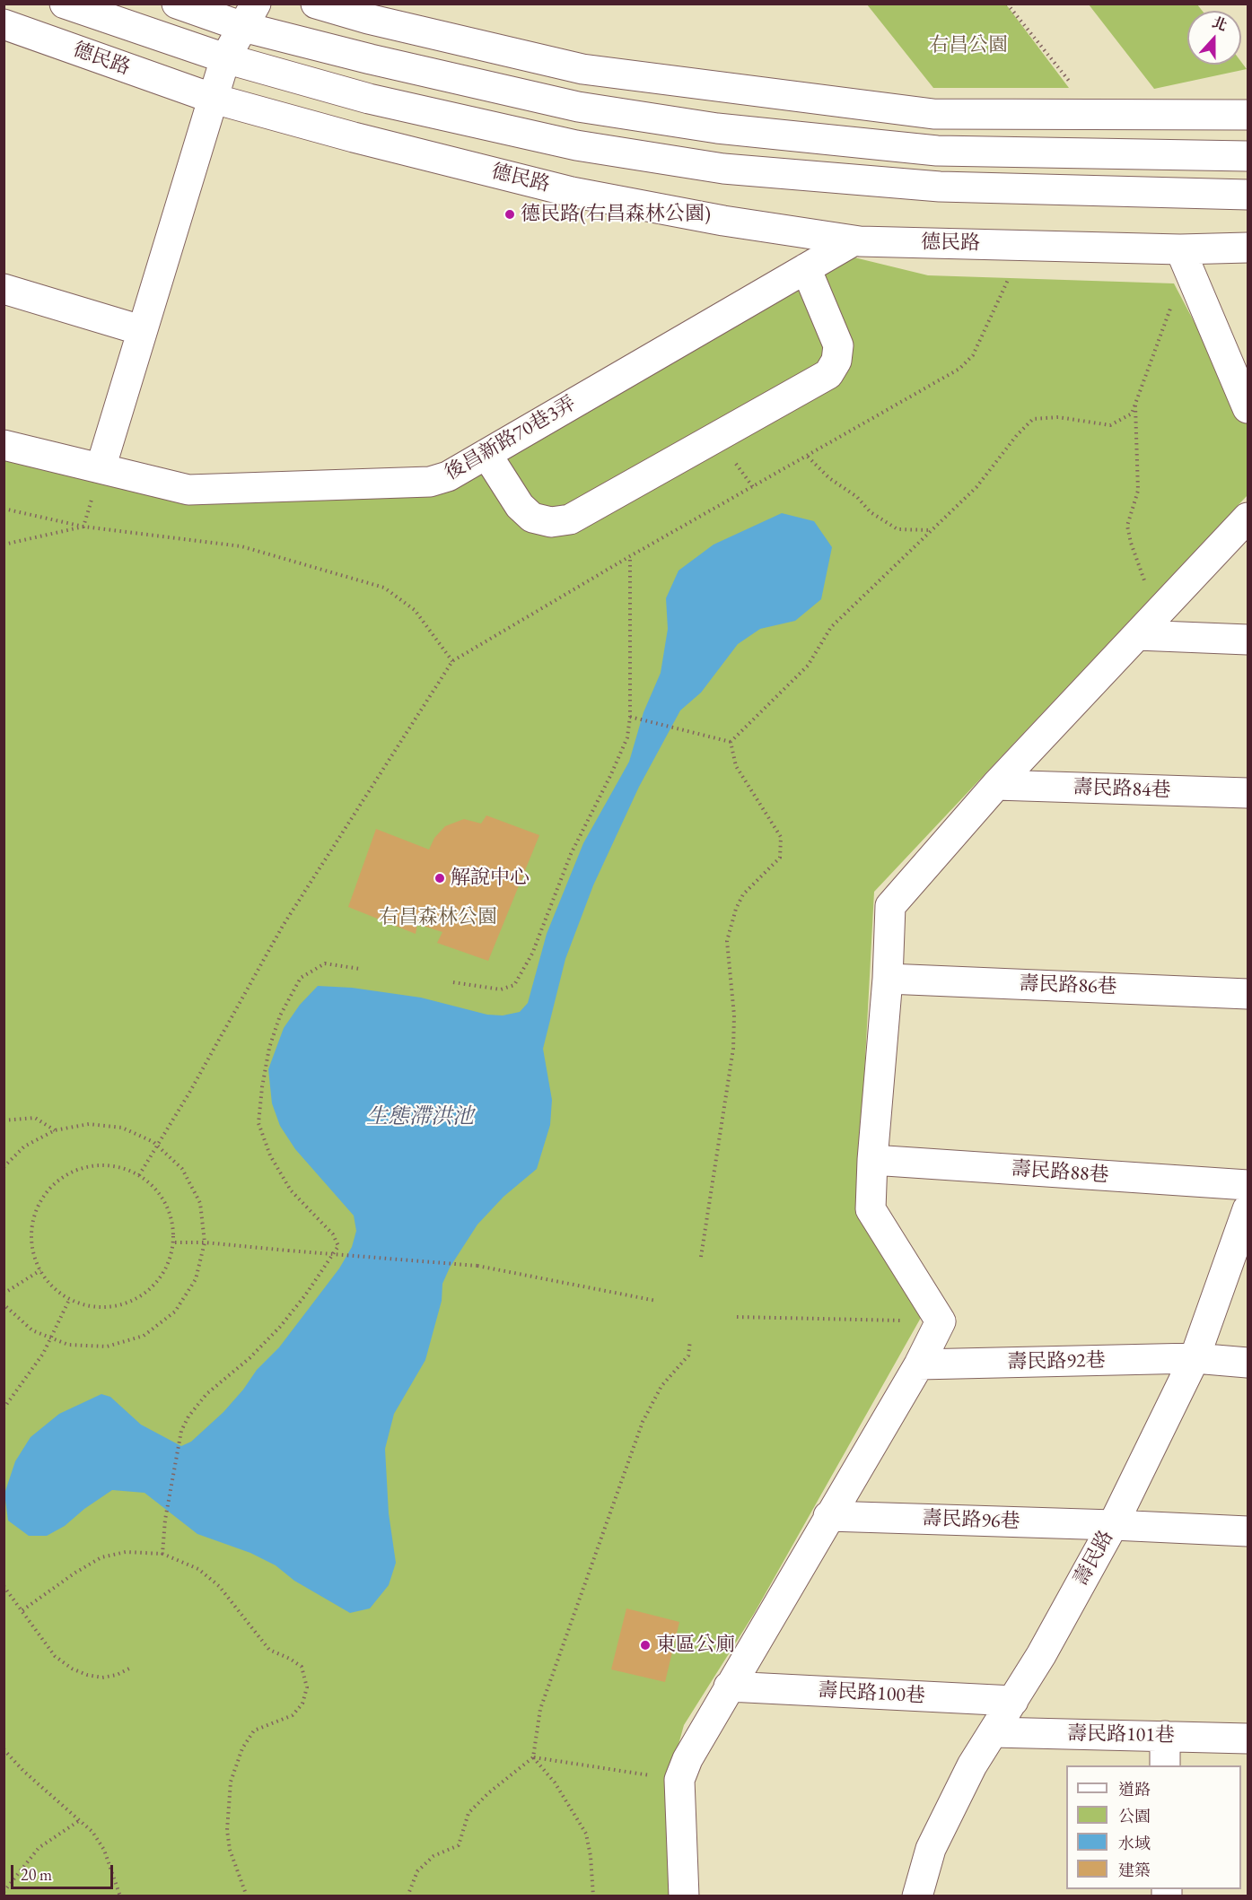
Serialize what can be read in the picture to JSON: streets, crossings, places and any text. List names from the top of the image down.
{
  "streets": {
    "street": [
      "德民路",
      "後昌新路70巷3弄",
      "壽民路84巷",
      "壽民路86巷",
      "壽民路88巷",
      "壽民路92巷",
      "壽民路96巷",
      "壽民路",
      "壽民路100巷",
      "壽民路101巷"
    ]
  },
  "crossings": [
    ["德民路", "後昌新路70巷3弄"],
    ["壽民路92巷", "壽民路"],
    ["壽民路96巷", "壽民路"],
    ["壽民路", "壽民路100巷"],
    ["壽民路", "壽民路101巷"]
  ],
  "water": ["生態滯洪池"],
  "parks": ["右昌公園", "右昌森林公園"],
  "places": ["德民路(右昌森林公園)", "解說中心", "東區公廁"],
  "legend": [
    "道路",
    "公園",
    "水域",
    "建築"
  ],
  "scale_bar": "20 m",
  "north": "top"
}
